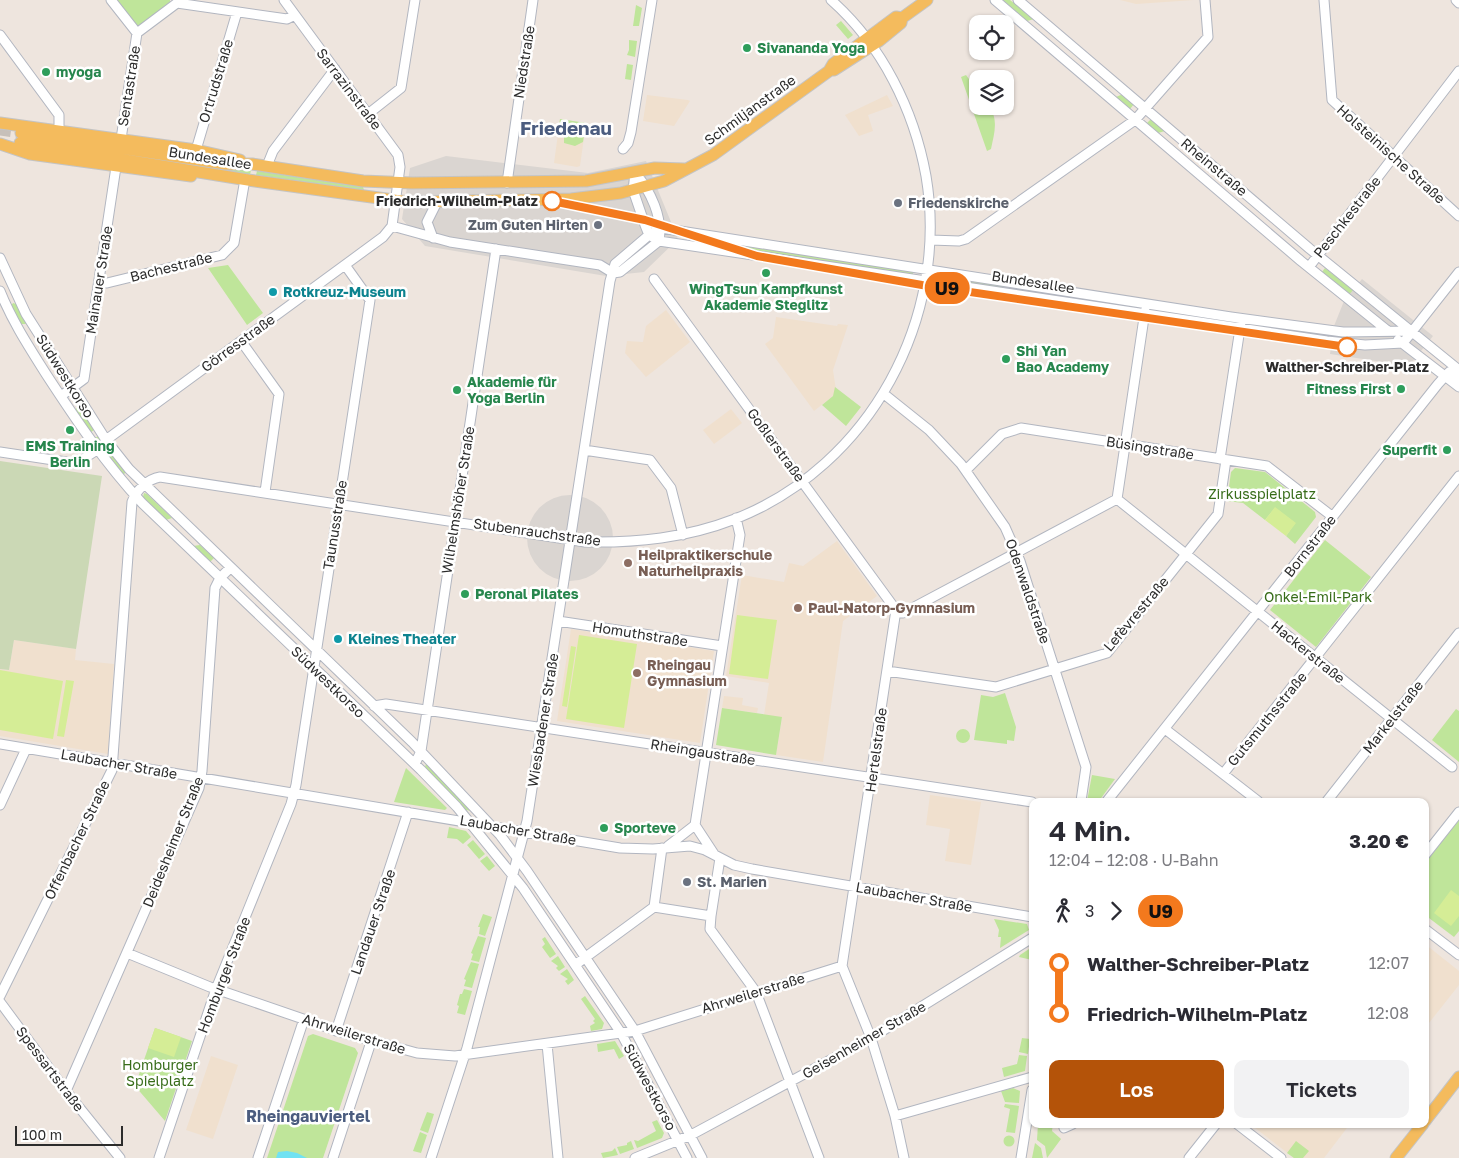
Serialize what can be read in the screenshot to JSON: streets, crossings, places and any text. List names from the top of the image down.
{
  "streets": {
    "main road": ["Schmiljanstraße", "Bundesallee"],
    "street": [
      "Niedstraße",
      "Ortrudstraße",
      "Sentastraße",
      "Sarrazinstraße",
      "Holsteinische Straße",
      "Rheinstraße",
      "Peschkestraße",
      "Bachestraße",
      "Mainauer Straße",
      "Görresstraße",
      "Südwestkorso",
      "Goßlerstraße",
      "Büsingstraße",
      "Wilhelmshöher Straße",
      "Taunusstraße",
      "Stubenrauchstraße",
      "Bornstraße",
      "Odenwaldstraße",
      "Lefèvrestraße",
      "Homuthstraße",
      "Hackerstraße",
      "Markelstraße",
      "Gutsmuthsstraße",
      "Wiesbadener Straße",
      "Hertelstraße",
      "Rheingaustraße",
      "Laubacher Straße",
      "Offenbacher Straße",
      "Deidesheimer Straße",
      "Landauer Straße",
      "Homburger Straße",
      "Ahrweilerstraße",
      "Geisenheimer Straße",
      "Spessartstraße"
    ]
  },
  "crossings": [
    ["Sarrazinstraße", "Bundesallee"],
    ["Schmiljanstraße", "Stubenrauchstraße"],
    ["Holsteinische Straße", "Peschkestraße"],
    ["Bundesallee", "Rheinstraße"],
    ["Bundesallee", "Bachestraße"],
    ["Bundesallee", "Stubenrauchstraße"],
    ["Bundesallee", "Lefèvrestraße"],
    ["Rheinstraße", "Peschkestraße"],
    ["Rheinstraße", "Bornstraße"],
    ["Bachestraße", "Mainauer Straße"],
    ["Mainauer Straße", "Südwestkorso"],
    ["Görresstraße", "Südwestkorso"],
    ["Görresstraße", "Taunusstraße"],
    ["Südwestkorso", "Wilhelmshöher Straße"],
    ["Südwestkorso", "Taunusstraße"],
    ["Südwestkorso", "Stubenrauchstraße"],
    ["Südwestkorso", "Wiesbadener Straße"],
    ["Südwestkorso", "Rheingaustraße"],
    ["Südwestkorso", "Laubacher Straße"],
    ["Südwestkorso", "Offenbacher Straße"],
    ["Südwestkorso", "Deidesheimer Straße"],
    ["Südwestkorso", "Ahrweilerstraße"],
    ["Südwestkorso", "Geisenheimer Straße"],
    ["Goßlerstraße", "Stubenrauchstraße"],
    ["Goßlerstraße", "Hertelstraße"],
    ["Büsingstraße", "Bornstraße"],
    ["Büsingstraße", "Odenwaldstraße"],
    ["Büsingstraße", "Lefèvrestraße"],
    ["Wilhelmshöher Straße", "Stubenrauchstraße"],
    ["Wilhelmshöher Straße", "Rheingaustraße"],
    ["Taunusstraße", "Stubenrauchstraße"],
    ["Taunusstraße", "Laubacher Straße"],
    ["Taunusstraße", "Homburger Straße"],
    ["Stubenrauchstraße", "Odenwaldstraße"],
    ["Stubenrauchstraße", "Wiesbadener Straße"],
    ["Bornstraße", "Hackerstraße"],
    ["Odenwaldstraße", "Lefèvrestraße"],
    ["Lefèvrestraße", "Hackerstraße"],
    ["Lefèvrestraße", "Hertelstraße"],
    ["Homuthstraße", "Wiesbadener Straße"],
    ["Hackerstraße", "Markelstraße"],
    ["Hackerstraße", "Gutsmuthsstraße"],
    ["Wiesbadener Straße", "Rheingaustraße"],
    ["Wiesbadener Straße", "Laubacher Straße"],
    ["Wiesbadener Straße", "Ahrweilerstraße"],
    ["Hertelstraße", "Rheingaustraße"],
    ["Hertelstraße", "Laubacher Straße"],
    ["Hertelstraße", "Ahrweilerstraße"],
    ["Laubacher Straße", "Offenbacher Straße"],
    ["Laubacher Straße", "Deidesheimer Straße"],
    ["Laubacher Straße", "Landauer Straße"],
    ["Laubacher Straße", "Homburger Straße"],
    ["Deidesheimer Straße", "Ahrweilerstraße"],
    ["Deidesheimer Straße", "Spessartstraße"],
    ["Landauer Straße", "Ahrweilerstraße"],
    ["Homburger Straße", "Ahrweilerstraße"]
  ],
  "districts": ["Friedenau", "Rheingauviertel"],
  "parks": ["Zirkusspielplatz", "Onkel-Emil-Park", "Homburger Spielplatz"],
  "places": [
    "Sivananda Yoga",
    "myoga",
    "Friedrich-Wilhelm-Platz",
    "Friedenskirche",
    "Zum Guten Hirten",
    "WingTsun Kampfkunst Akademie Steglitz",
    "Rotkreuz-Museum",
    "Walther-Schreiber-Platz",
    "Shi Yan Bao Academy",
    "Fitness First",
    "Akademie für Yoga Berlin",
    "EMS Training Berlin",
    "Superfit",
    "Heilpraktikerschule Naturheilpraxis",
    "Peronal Pilates",
    "Paul-Natorp-Gymnasium",
    "Kleines Theater",
    "Rheingau Gymnasium",
    "Sporteve",
    "St. Marien"
  ],
  "lines": ["metro line U9"],
  "scale_bar": "100 m",
  "page": {
    "on_map": "U9",
    "heading": ["4 Min.", "12:04 – 12:08 · U-Bahn", "3.20 €"],
    "legs": ["3", "U9"],
    "list": [
      {
        "name": "Walther-Schreiber-Platz",
        "value": "12:07"
      },
      {
        "name": "Friedrich-Wilhelm-Platz",
        "value": "12:08"
      }
    ],
    "buttons": ["Los", "Tickets"],
    "scale": "100 m"
  }
}
